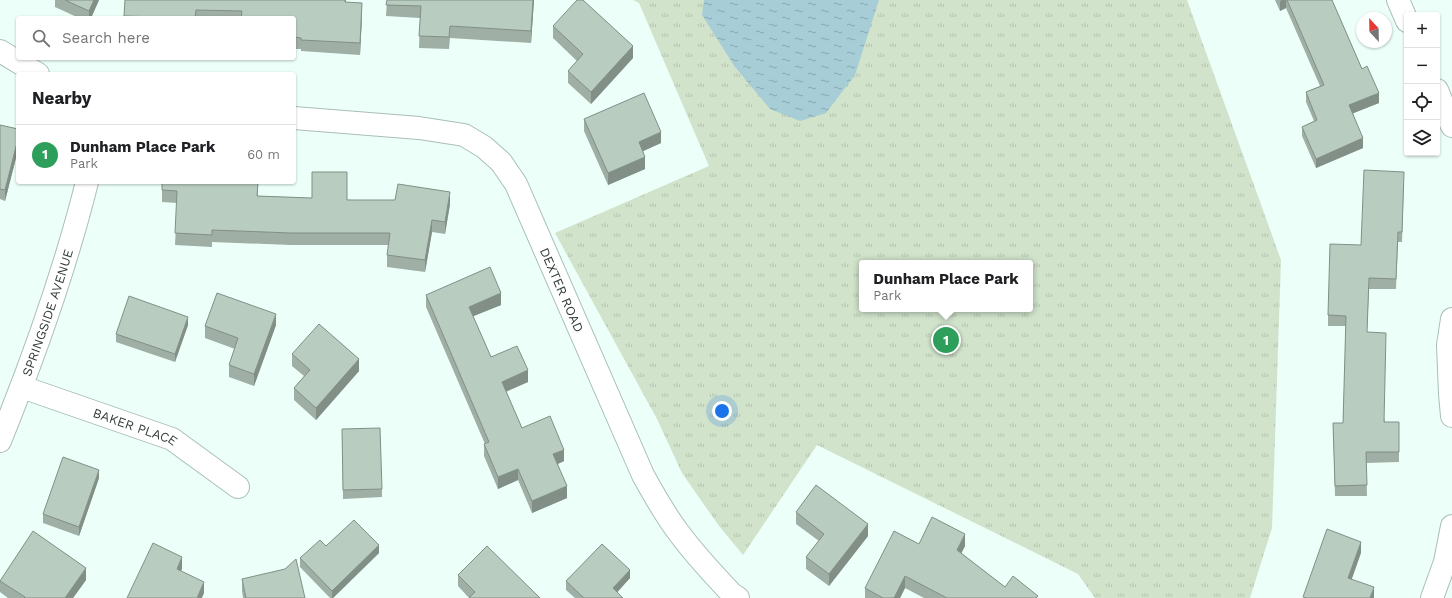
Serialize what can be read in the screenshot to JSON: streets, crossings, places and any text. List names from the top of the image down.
{
  "streets": {
    "street": ["DEXTER ROAD", "SPRINGSIDE AVENUE", "BAKER PLACE"]
  },
  "crossings": [
    ["SPRINGSIDE AVENUE", "BAKER PLACE"]
  ],
  "north": "top",
  "page": {
    "map_buttons": ["+", "−"],
    "search": "Search here",
    "heading": "Nearby",
    "list": [
      {
        "mark": "1",
        "name": "Dunham Place Park",
        "note": "Park",
        "value": "60 m"
      }
    ],
    "popup": ["Dunham Place Park", "Park"],
    "pins": "1"
  }
}
